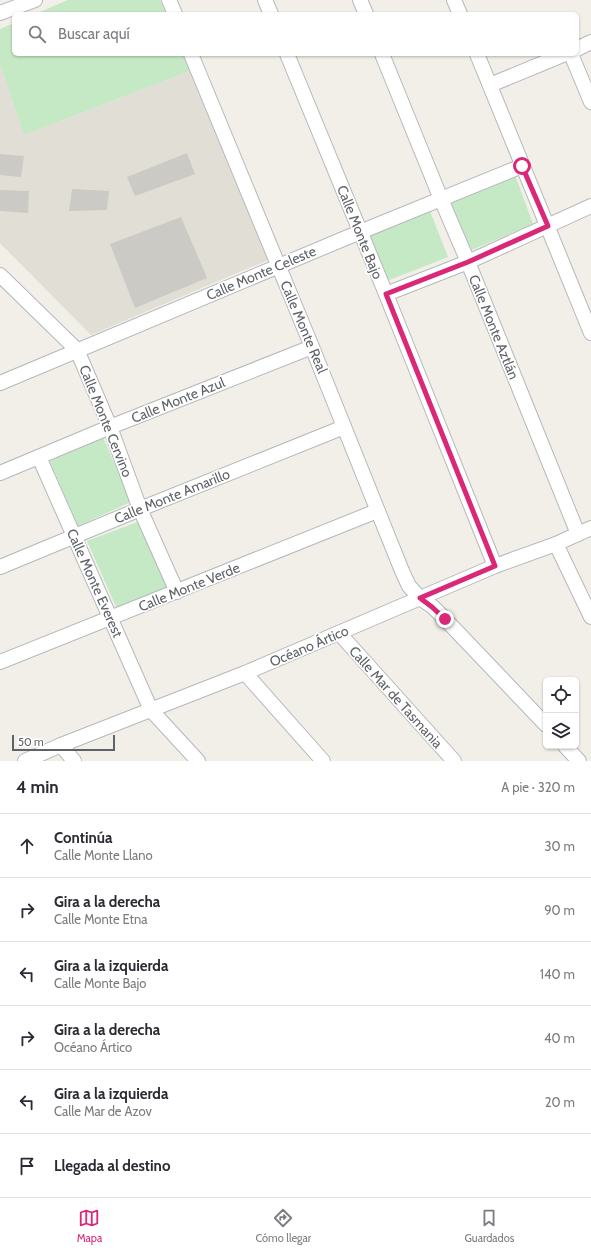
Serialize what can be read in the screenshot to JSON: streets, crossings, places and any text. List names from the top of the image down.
{
  "streets": {
    "street": [
      "Calle Monte Bajo",
      "Calle Monte Celeste",
      "Calle Monte Real",
      "Calle Monte Aztlán",
      "Calle Monte Azul",
      "Calle Monte Cervino",
      "Calle Monte Amarillo",
      "Calle Monte Everest",
      "Calle Monte Verde",
      "Océano Ártico",
      "Calle Mar de Tasmania"
    ]
  },
  "crossings": [
    ["Calle Monte Bajo", "Calle Monte Celeste"],
    ["Calle Monte Bajo", "Océano Ártico"],
    ["Calle Monte Celeste", "Calle Monte Real"],
    ["Calle Monte Celeste", "Calle Monte Aztlán"],
    ["Calle Monte Celeste", "Calle Monte Cervino"],
    ["Calle Monte Real", "Calle Monte Azul"],
    ["Calle Monte Real", "Calle Monte Amarillo"],
    ["Calle Monte Real", "Calle Monte Verde"],
    ["Calle Monte Real", "Océano Ártico"],
    ["Calle Monte Aztlán", "Océano Ártico"],
    ["Calle Monte Azul", "Calle Monte Cervino"],
    ["Calle Monte Azul", "Calle Monte Everest"],
    ["Calle Monte Cervino", "Calle Monte Amarillo"],
    ["Calle Monte Cervino", "Calle Monte Verde"],
    ["Calle Monte Amarillo", "Calle Monte Everest"],
    ["Calle Monte Everest", "Calle Monte Verde"],
    ["Calle Monte Everest", "Océano Ártico"],
    ["Océano Ártico", "Calle Mar de Tasmania"]
  ],
  "scale_bar": "50 m",
  "page": {
    "search": "Buscar aquí",
    "scale": "50 m",
    "heading": ["4 min", "A pie · 320 m"],
    "list": [
      ["Continúa", "Calle Monte Llano", "30 m"],
      ["Gira a la derecha", "Calle Monte Etna", "90 m"],
      ["Gira a la izquierda", "Calle Monte Bajo", "140 m"],
      ["Gira a la derecha", "Océano Ártico", "40 m"],
      ["Gira a la izquierda", "Calle Mar de Azov", "20 m"],
      "Llegada al destino"
    ],
    "nav": ["Mapa", "Cómo llegar", "Guardados"]
  }
}
